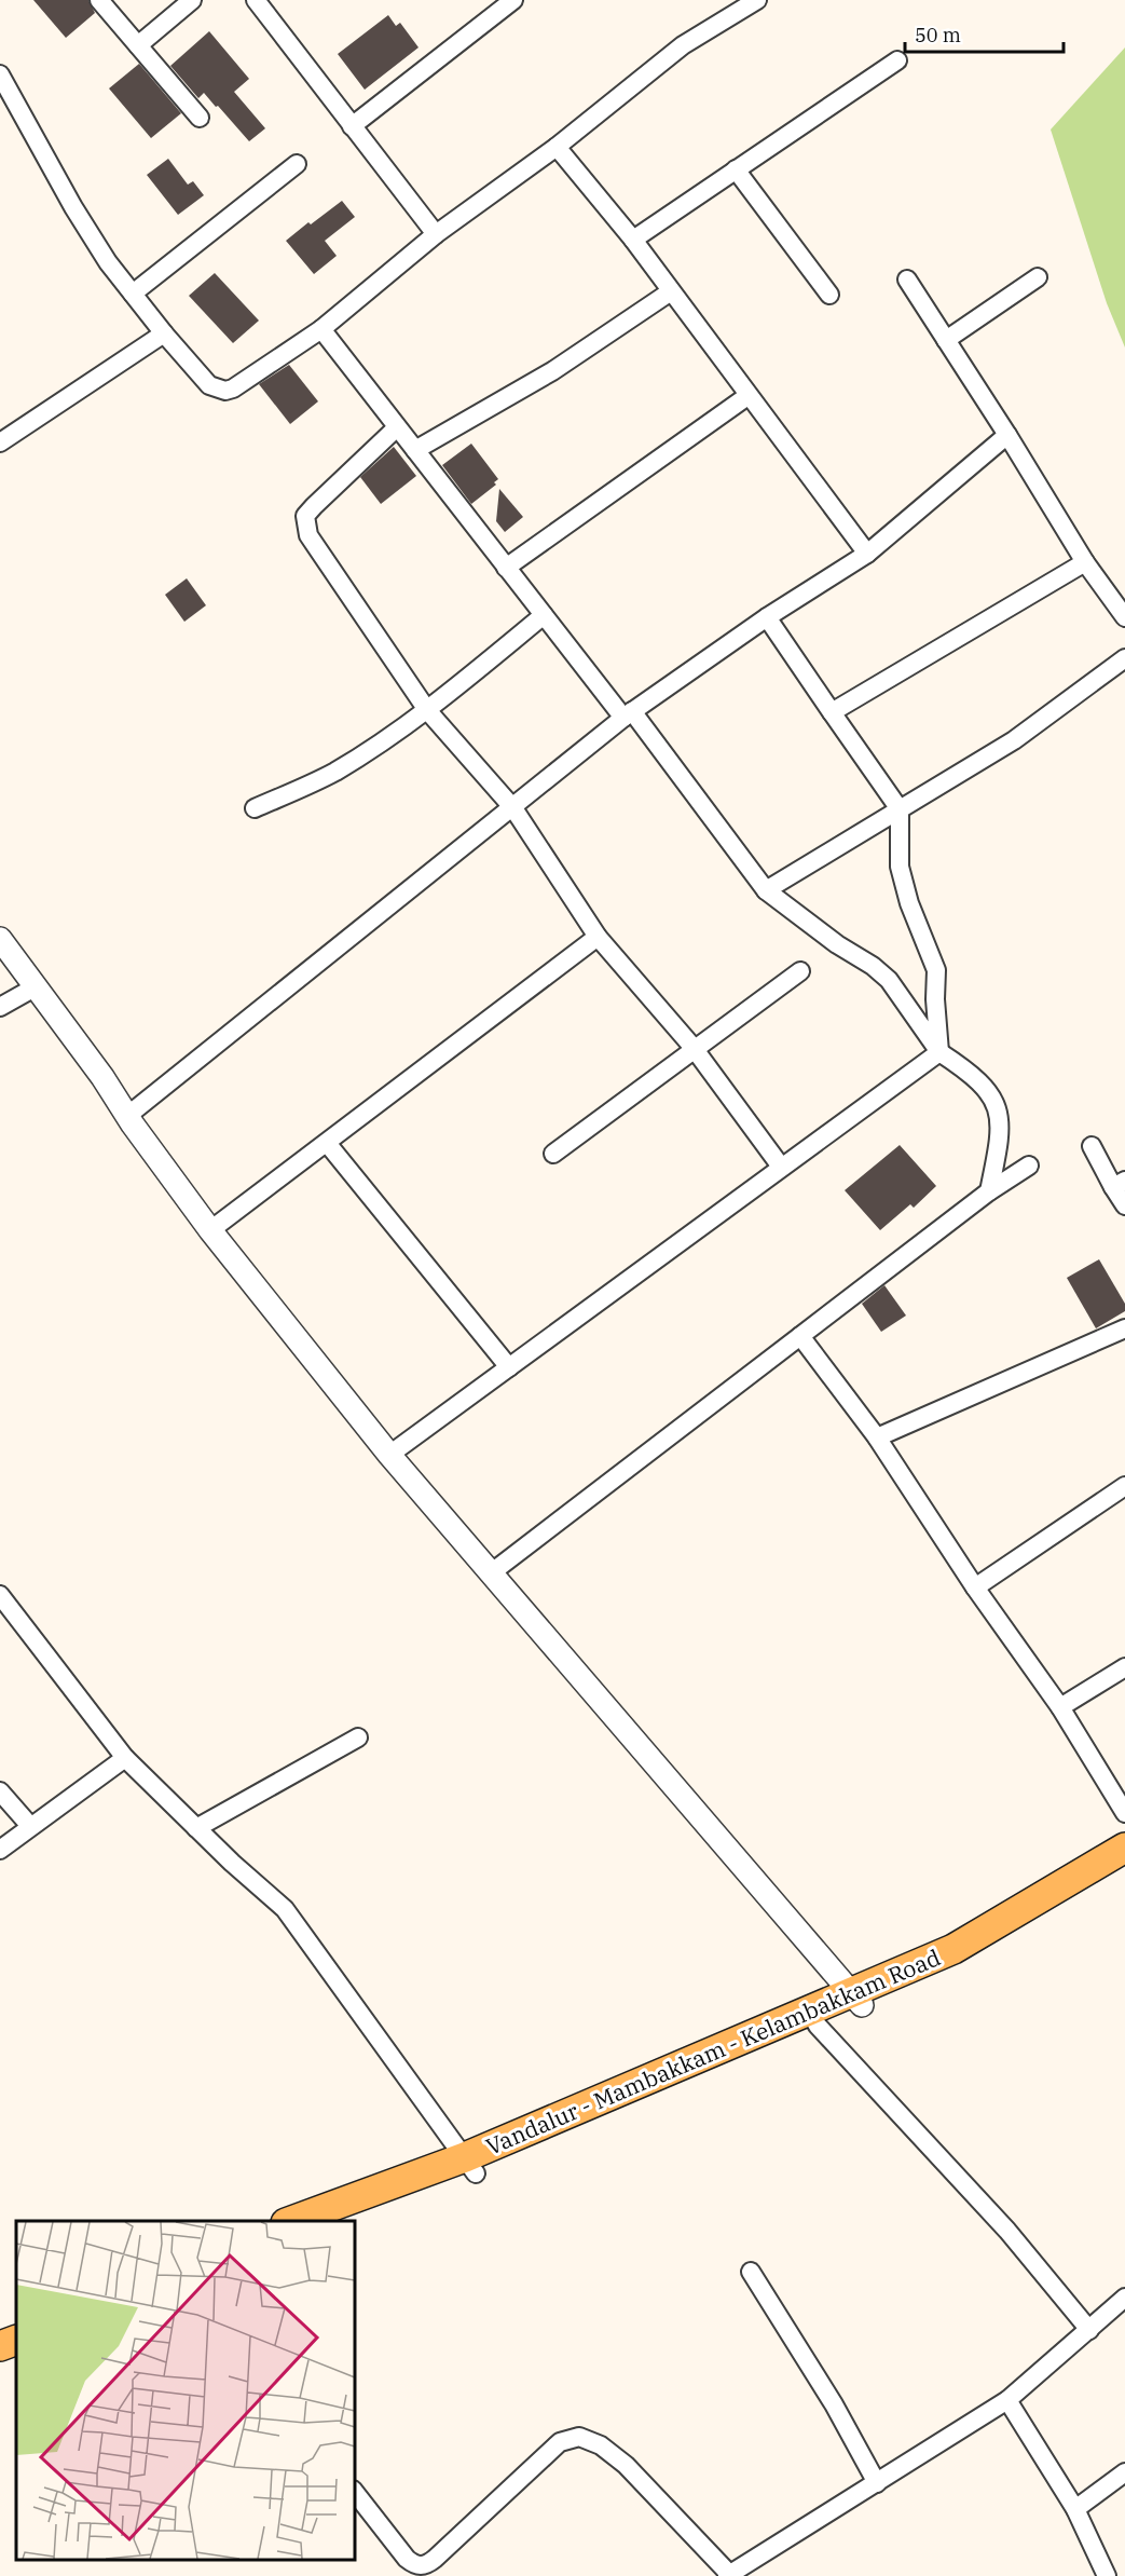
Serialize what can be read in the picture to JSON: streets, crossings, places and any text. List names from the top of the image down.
{
  "streets": {
    "main road": ["Vandalur - Mambakkam - Kelambakkam Road"]
  },
  "scale_bar": "50 m"
}
